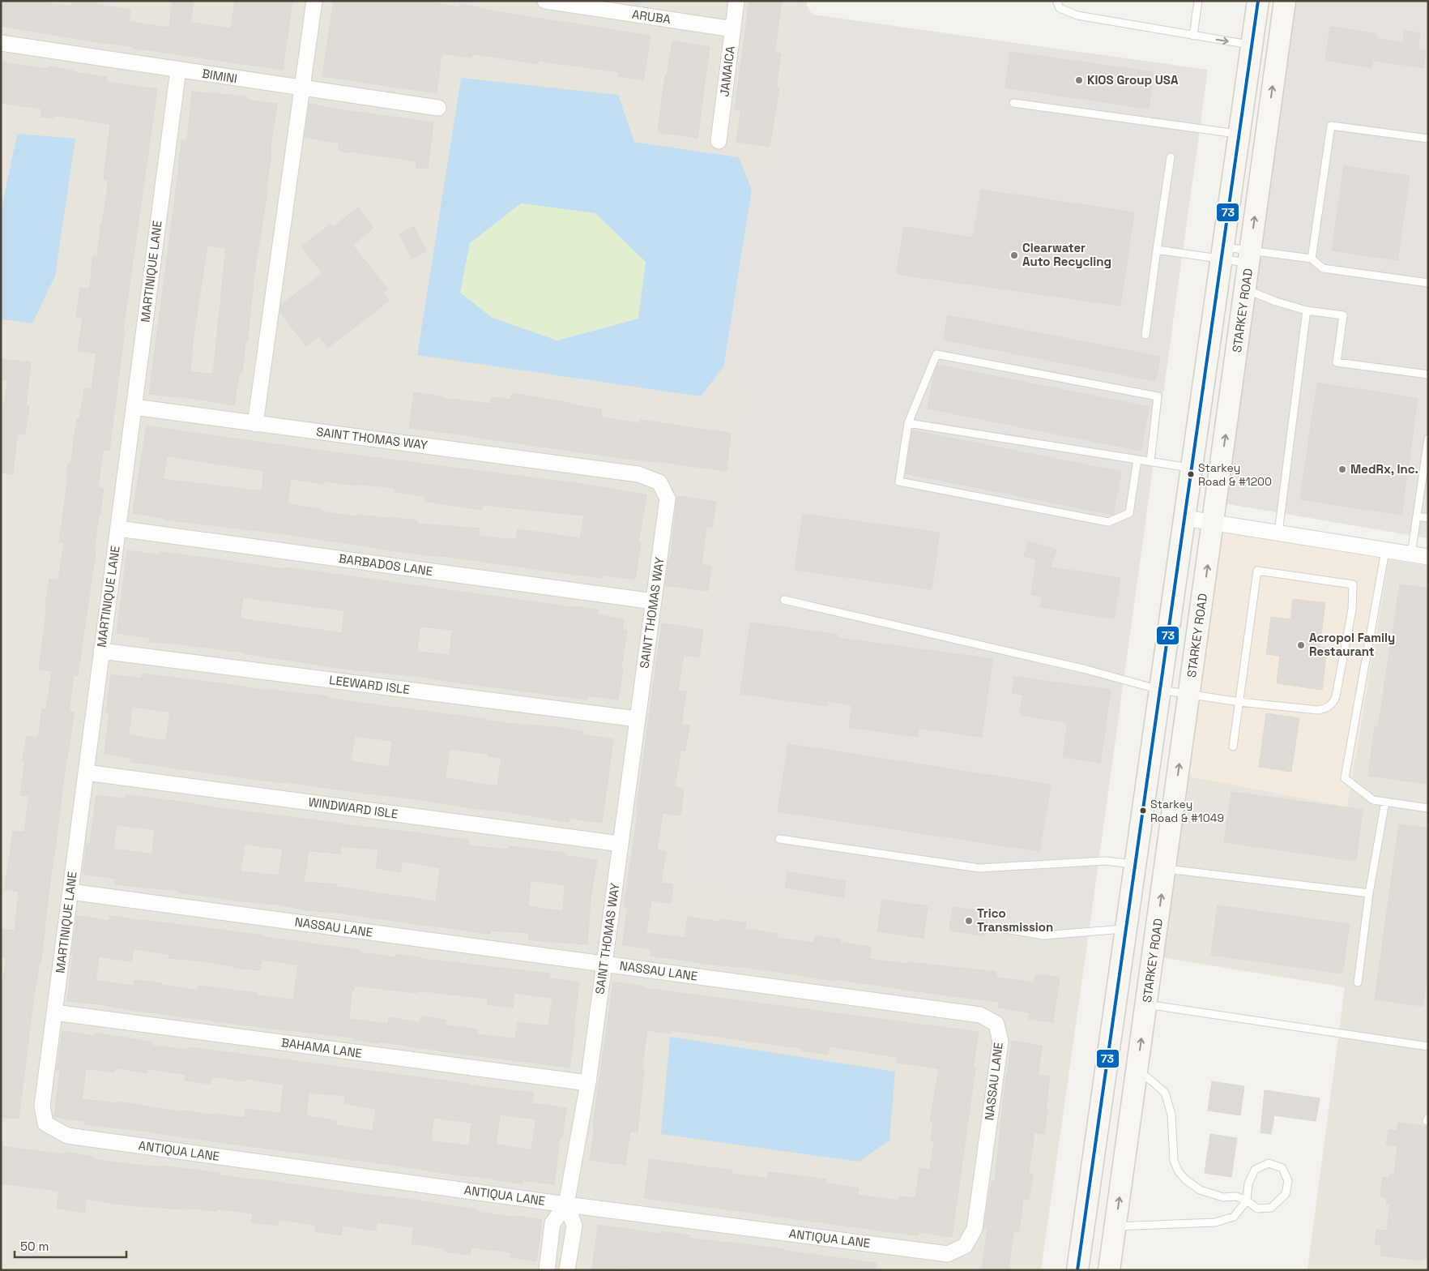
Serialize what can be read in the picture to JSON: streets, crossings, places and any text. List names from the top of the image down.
{
  "streets": {
    "main road": ["STARKEY ROAD"],
    "street": [
      "ARUBA",
      "JAMAICA",
      "BIMINI",
      "MARTINIQUE LANE",
      "SAINT THOMAS WAY",
      "BARBADOS LANE",
      "LEEWARD ISLE",
      "WINDWARD ISLE",
      "NASSAU LANE",
      "BAHAMA LANE",
      "ANTIQUA LANE"
    ]
  },
  "crossings": [
    ["ARUBA", "JAMAICA"],
    ["BIMINI", "MARTINIQUE LANE"],
    ["MARTINIQUE LANE", "SAINT THOMAS WAY"],
    ["MARTINIQUE LANE", "BARBADOS LANE"],
    ["MARTINIQUE LANE", "LEEWARD ISLE"],
    ["MARTINIQUE LANE", "WINDWARD ISLE"],
    ["MARTINIQUE LANE", "NASSAU LANE"],
    ["MARTINIQUE LANE", "BAHAMA LANE"],
    ["MARTINIQUE LANE", "ANTIQUA LANE"],
    ["SAINT THOMAS WAY", "BARBADOS LANE"],
    ["SAINT THOMAS WAY", "LEEWARD ISLE"],
    ["SAINT THOMAS WAY", "WINDWARD ISLE"],
    ["SAINT THOMAS WAY", "NASSAU LANE"],
    ["SAINT THOMAS WAY", "BAHAMA LANE"],
    ["SAINT THOMAS WAY", "ANTIQUA LANE"],
    ["NASSAU LANE", "ANTIQUA LANE"]
  ],
  "places": [
    "KIOS Group USA",
    "Clearwater Auto Recycling",
    "MedRx, Inc.",
    "Starkey Road & #1200",
    "Acropol Family Restaurant",
    "Starkey Road & #1049",
    "Trico Transmission"
  ],
  "lines": ["transit line 73"],
  "scale_bar": "50 m"
}
